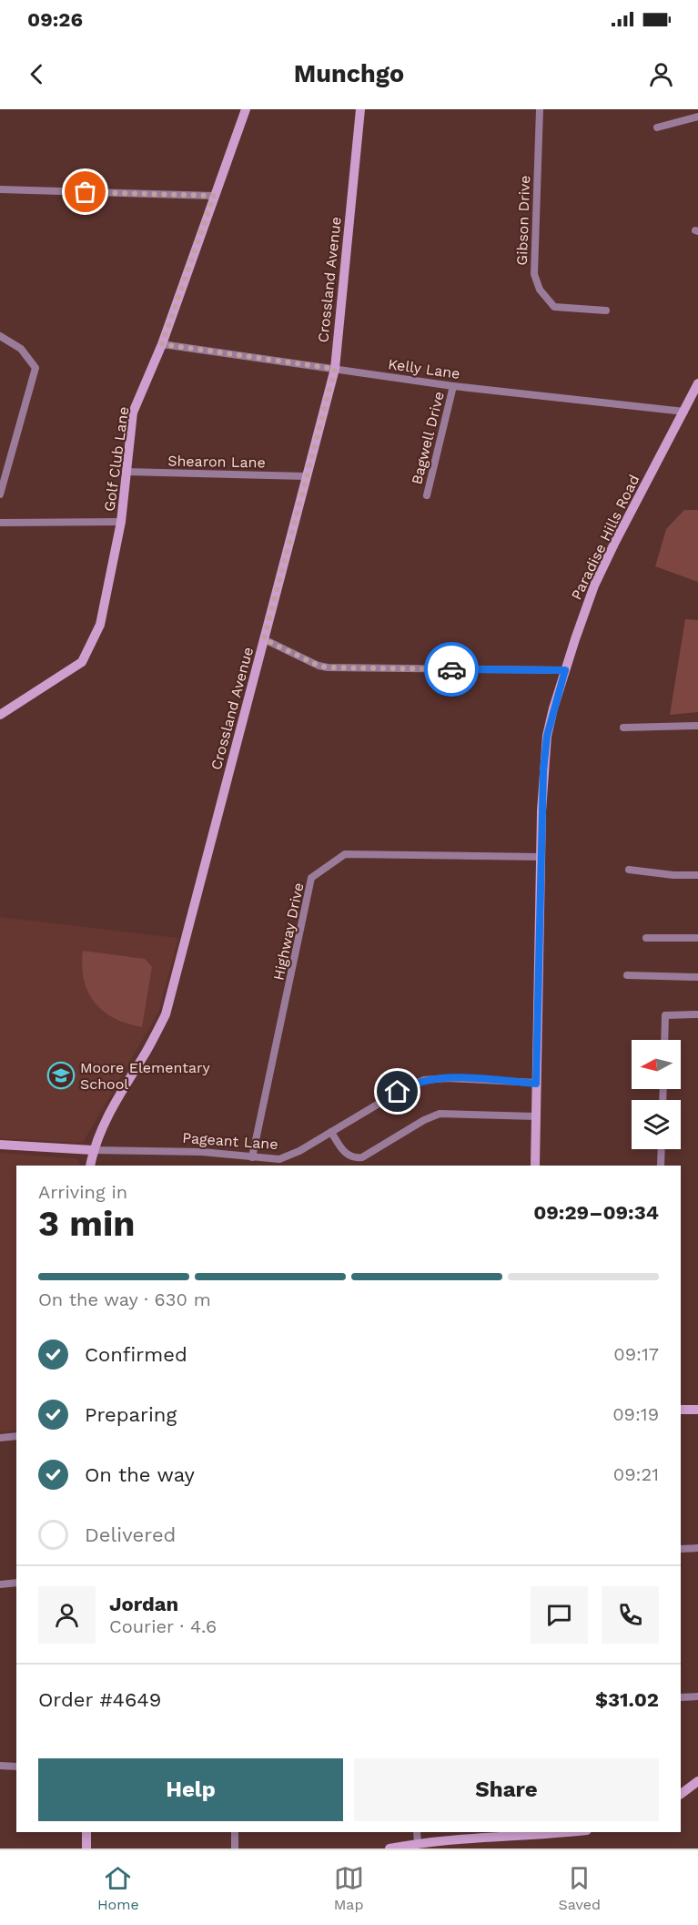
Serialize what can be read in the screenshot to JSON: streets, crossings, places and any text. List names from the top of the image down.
{
  "streets": {
    "street": [
      "Gibson Drive",
      "Crossland Avenue",
      "Kelly Lane",
      "Bagwell Drive",
      "Golf Club Lane",
      "Shearon Lane",
      "Paradise Hills Road",
      "Highway Drive",
      "Pageant Lane"
    ]
  },
  "crossings": [
    ["Crossland Avenue", "Kelly Lane"],
    ["Crossland Avenue", "Shearon Lane"],
    ["Crossland Avenue", "Pageant Lane"],
    ["Kelly Lane", "Bagwell Drive"],
    ["Kelly Lane", "Golf Club Lane"],
    ["Kelly Lane", "Paradise Hills Road"],
    ["Golf Club Lane", "Shearon Lane"],
    ["Paradise Hills Road", "Highway Drive"],
    ["Paradise Hills Road", "Pageant Lane"],
    ["Highway Drive", "Pageant Lane"]
  ],
  "places": {
    "school or university": ["Moore Elementary School"]
  },
  "north": "left",
  "page": {
    "status": "09:26",
    "header": "Munchgo",
    "heading": ["3 min", "Arriving in", "09:29–09:34"],
    "panel": [
      "Jordan",
      "Courier · 4.6",
      "Order #4649",
      "$31.02"
    ],
    "bar": "On the way · 630 m",
    "list": [
      ["Confirmed", "09:17"],
      ["Preparing", "09:19"],
      ["On the way", "09:21"],
      "Delivered"
    ],
    "buttons": ["Help", "Share"],
    "tabs": ["Home", "Map", "Saved"]
  }
}
